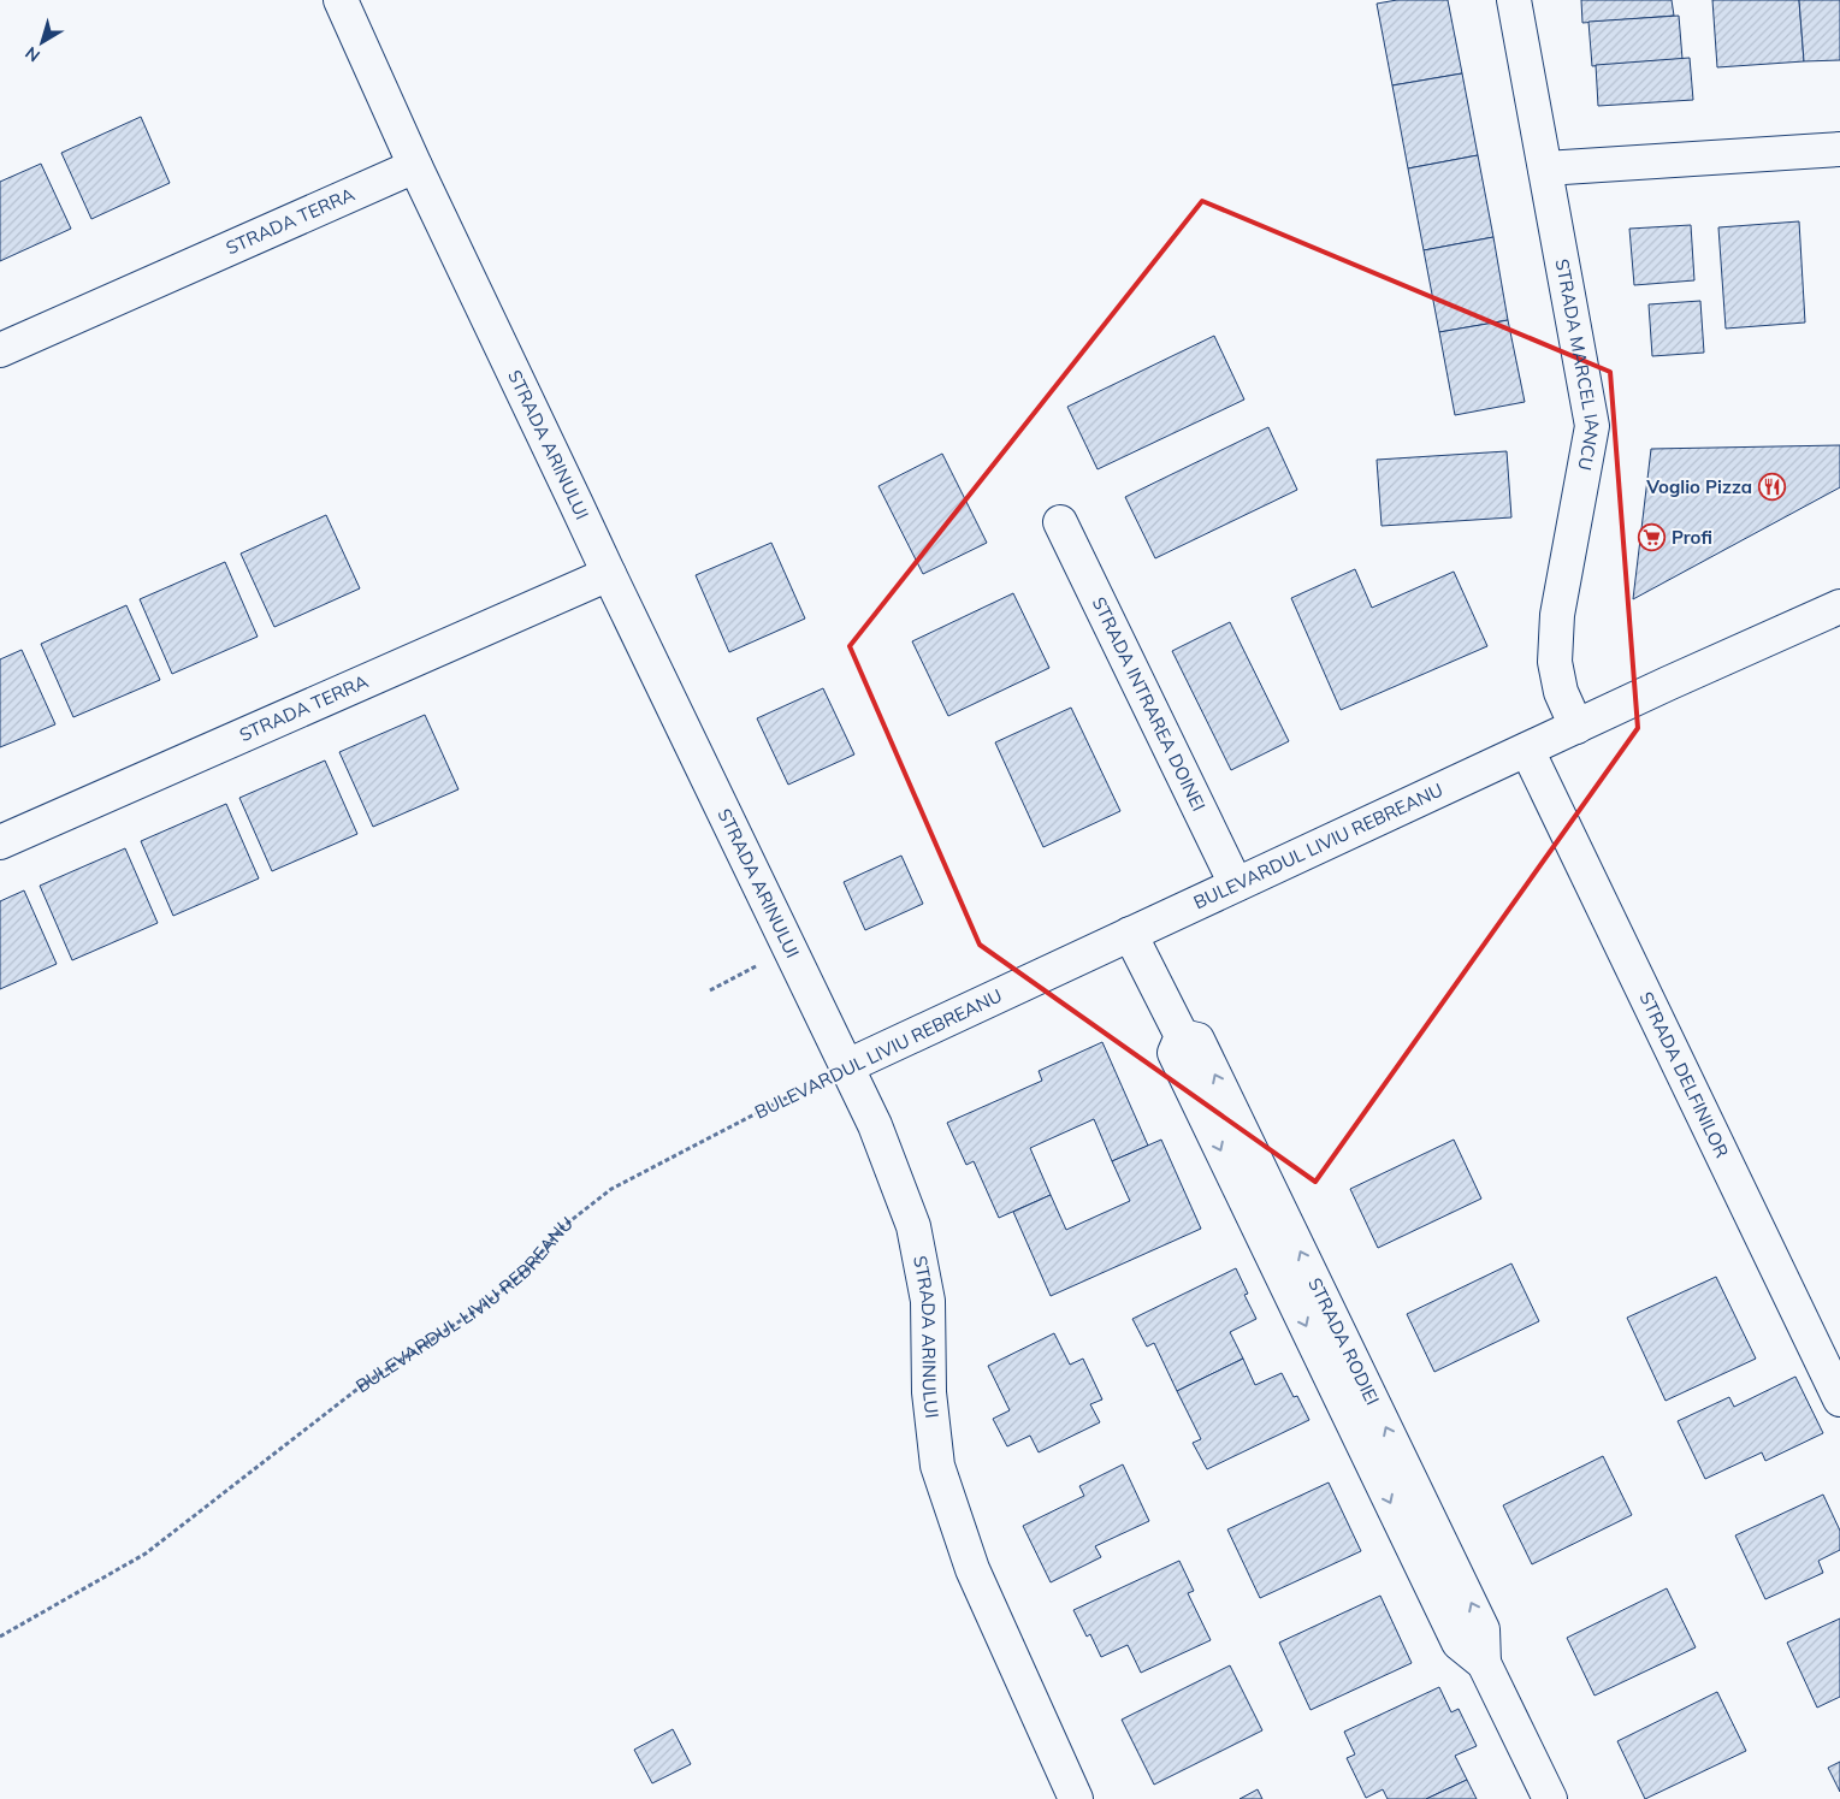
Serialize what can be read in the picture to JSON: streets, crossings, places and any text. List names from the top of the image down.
{
  "streets": {
    "street": [
      "STRADA TERRA",
      "STRADA MARCEL IANCU",
      "STRADA ARINULUI",
      "STRADA INTRAREA DOINEI",
      "BULEVARDUL LIVIU REBREANU",
      "STRADA DELFINILOR",
      "STRADA RODIEI"
    ]
  },
  "crossings": [
    ["STRADA TERRA", "STRADA ARINULUI"],
    ["STRADA MARCEL IANCU", "BULEVARDUL LIVIU REBREANU"],
    ["STRADA ARINULUI", "BULEVARDUL LIVIU REBREANU"],
    ["STRADA INTRAREA DOINEI", "BULEVARDUL LIVIU REBREANU"],
    ["BULEVARDUL LIVIU REBREANU", "STRADA DELFINILOR"],
    ["BULEVARDUL LIVIU REBREANU", "STRADA RODIEI"]
  ],
  "places": {
    "restaurant": ["Voglio Pizza"],
    "supermarket": ["Profi"]
  },
  "north": "bottom left"
}
